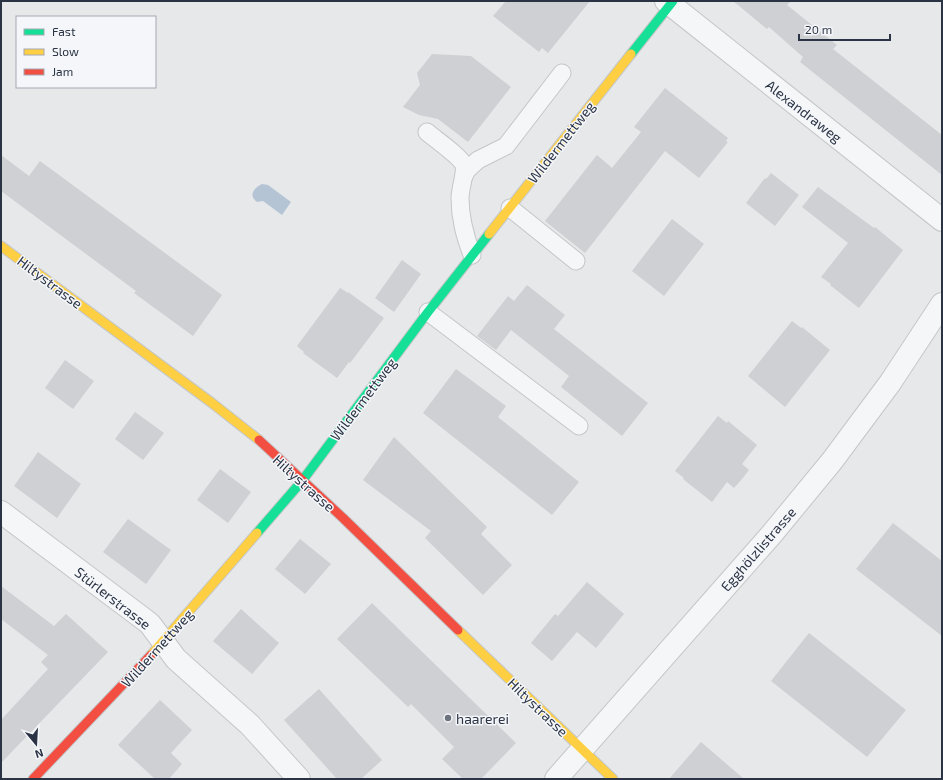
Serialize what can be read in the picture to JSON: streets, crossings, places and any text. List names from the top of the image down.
{
  "streets": {
    "street": [
      "Alexandraweg",
      "Wildermettweg",
      "Hiltystrasse",
      "Egghölzlistrasse",
      "Stürlerstrasse"
    ]
  },
  "crossings": [
    ["Alexandraweg", "Wildermettweg"],
    ["Wildermettweg", "Hiltystrasse"],
    ["Wildermettweg", "Stürlerstrasse"],
    ["Hiltystrasse", "Egghölzlistrasse"]
  ],
  "places": ["haarerei"],
  "legend": ["Fast", "Slow", "Jam"],
  "scale_bar": "20 m",
  "north": "bottom"
}
